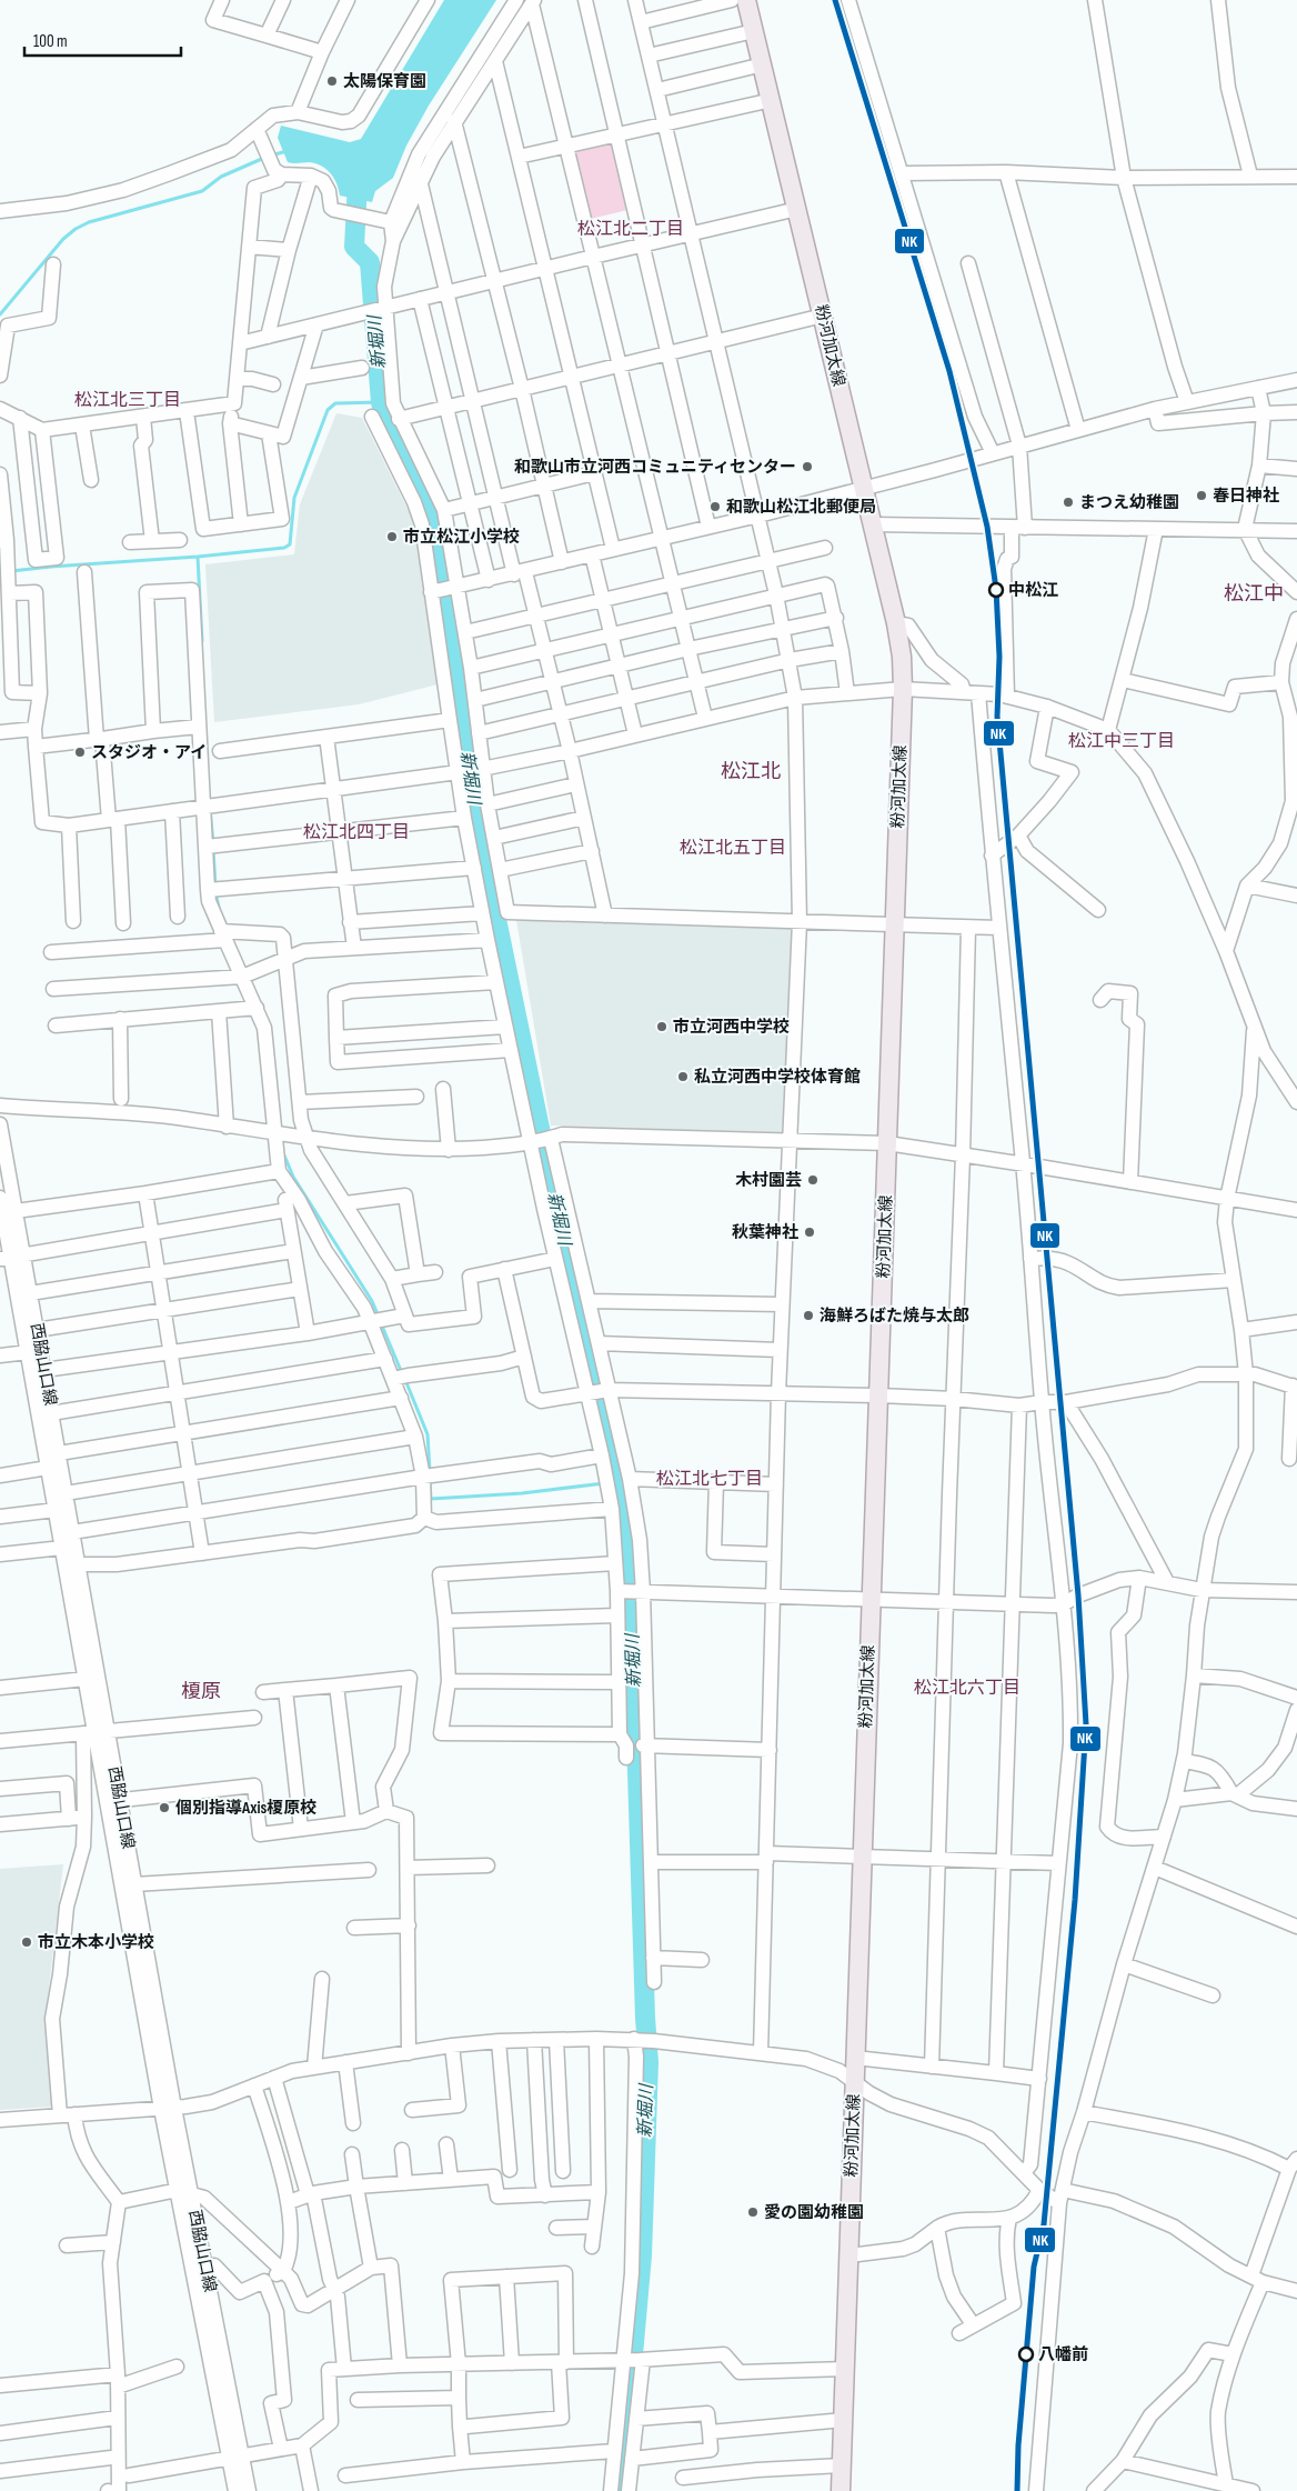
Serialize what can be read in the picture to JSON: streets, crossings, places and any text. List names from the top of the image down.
{
  "streets": {
    "main road": ["粉河加太線"],
    "street": ["西脇山口線"]
  },
  "districts": [
    "松江北二丁目",
    "松江北三丁目",
    "松江中",
    "松江中三丁目",
    "松江北",
    "松江北四丁目",
    "松江北五丁目",
    "松江北七丁目",
    "松江北六丁目",
    "榎原"
  ],
  "water": ["新堀川"],
  "places": [
    "太陽保育園",
    "和歌山市立河西コミュニティセンター",
    "春日神社",
    "まつえ幼稚園",
    "和歌山松江北郵便局",
    "市立松江小学校",
    "中松江",
    "スタジオ・アイ",
    "市立河西中学校",
    "私立河西中学校体育館",
    "木村園芸",
    "秋葉神社",
    "海鮮ろばた焼与太郎",
    "個別指導Axis榎原校",
    "市立木本小学校",
    "愛の園幼稚園",
    "八幡前"
  ],
  "lines": ["transit line NK"],
  "scale_bar": "100 m"
}
